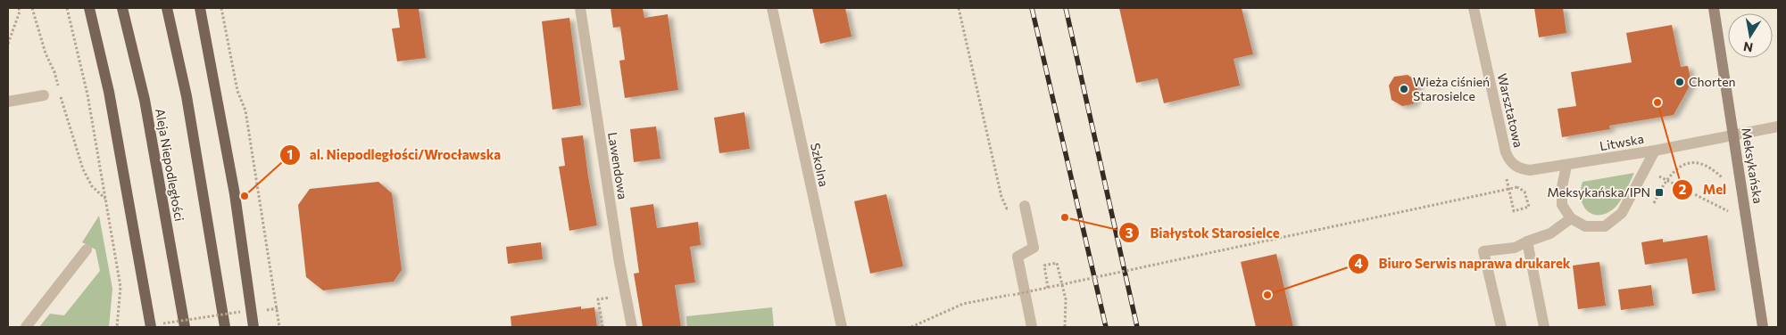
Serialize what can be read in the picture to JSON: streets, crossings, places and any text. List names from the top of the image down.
{
  "streets": {
    "main road": ["Aleja Niepodległości"],
    "street": [
      "Warsztatowa",
      "Litwska",
      "Szkolna",
      "Lawendowa",
      "Meksykańska"
    ]
  },
  "crossings": [
    ["Warsztatowa", "Litwska"],
    ["Litwska", "Meksykańska"]
  ],
  "places": {
    "other": [
      "Chorten",
      "Wieża ciśnień Starosielce",
      "Mel",
      "al. Niepodległości/Wrocławska",
      "Białystok Starosielce",
      "Biuro Serwis naprawa drukarek"
    ],
    "transit": ["Meksykańska/IPN"]
  },
  "north": "bottom"
}
